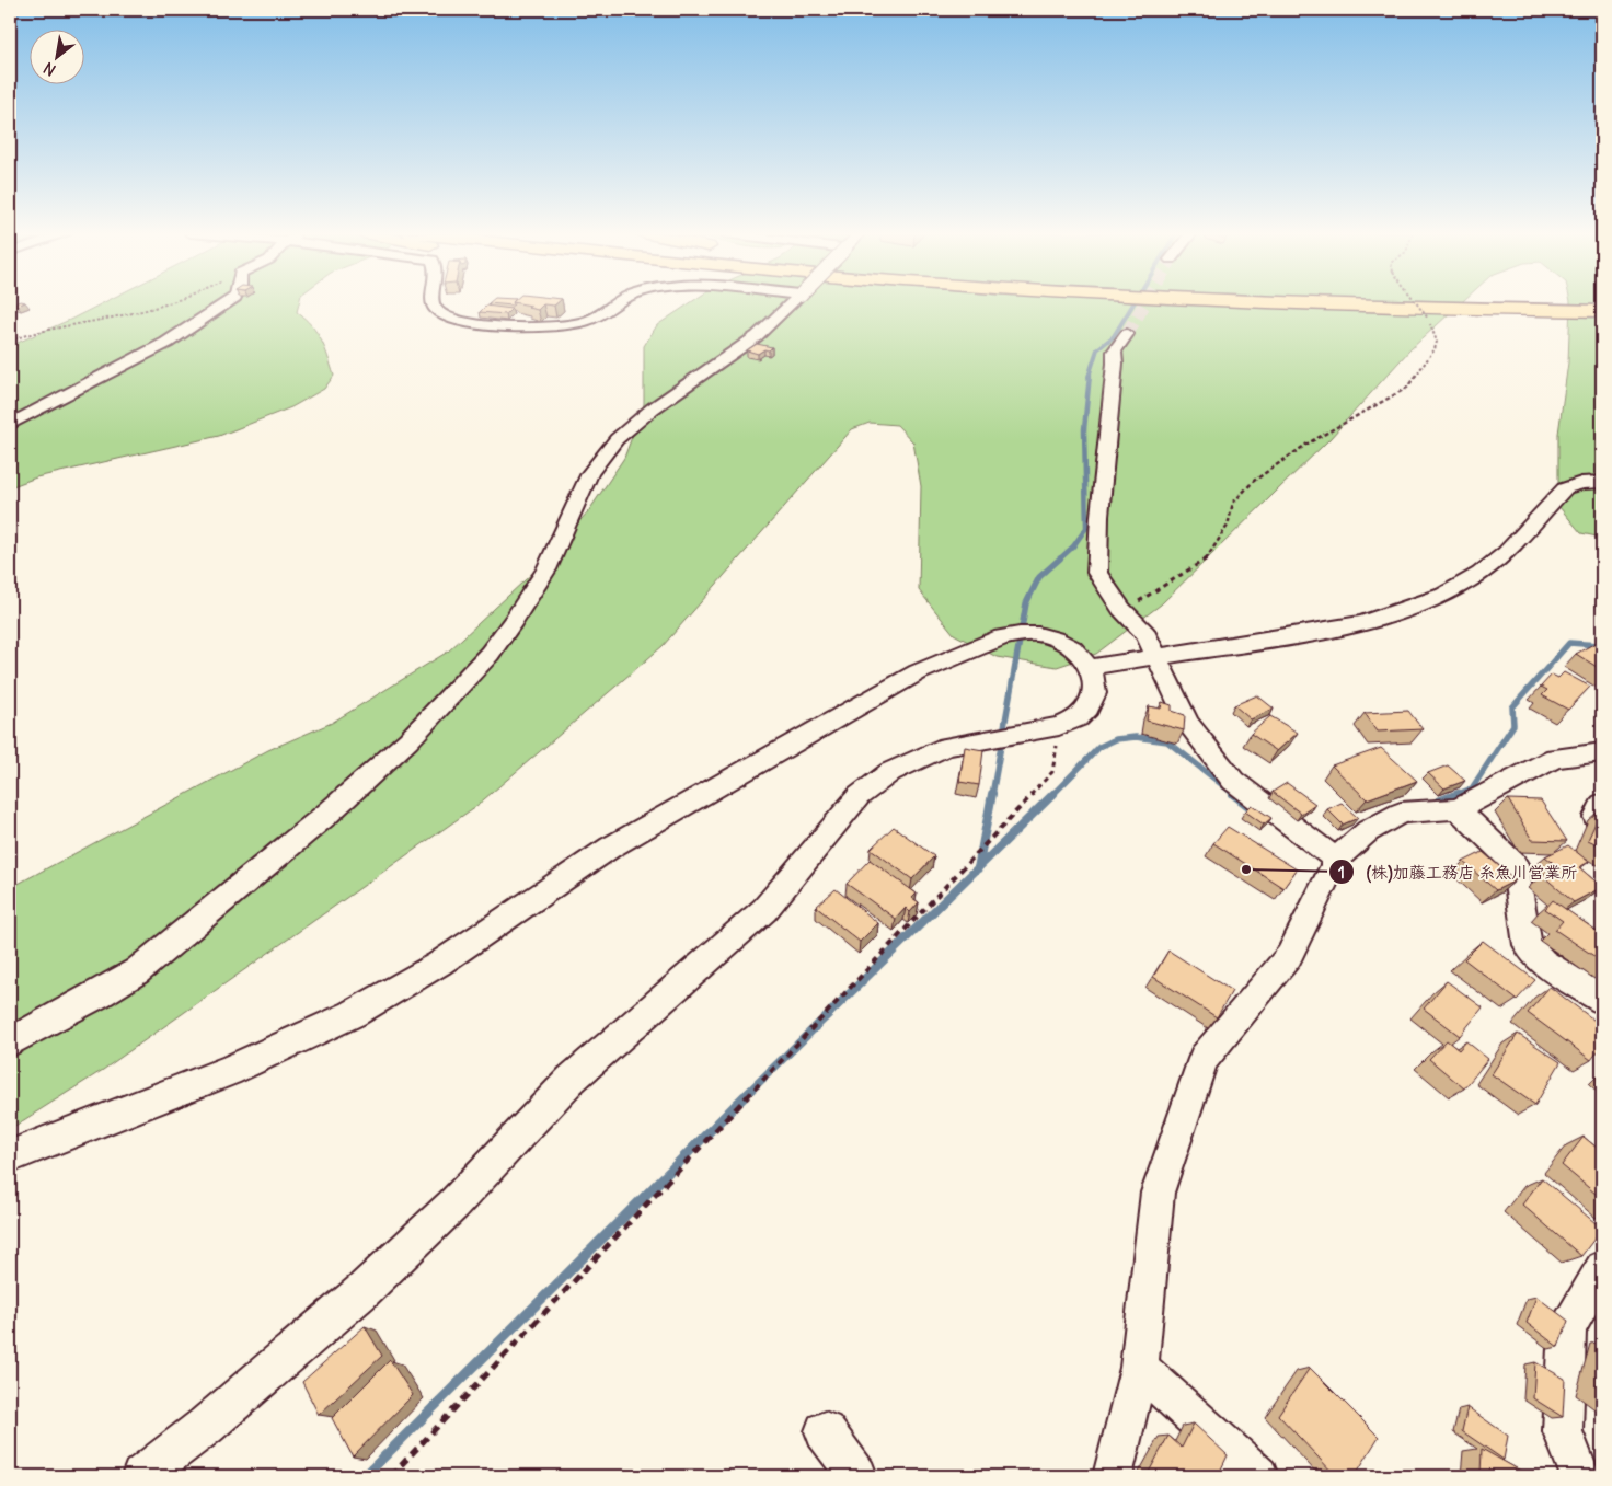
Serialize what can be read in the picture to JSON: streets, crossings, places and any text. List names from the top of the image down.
{
  "places": ["(株)加藤工務店 糸魚川営業所"],
  "north": "bottom left"
}
